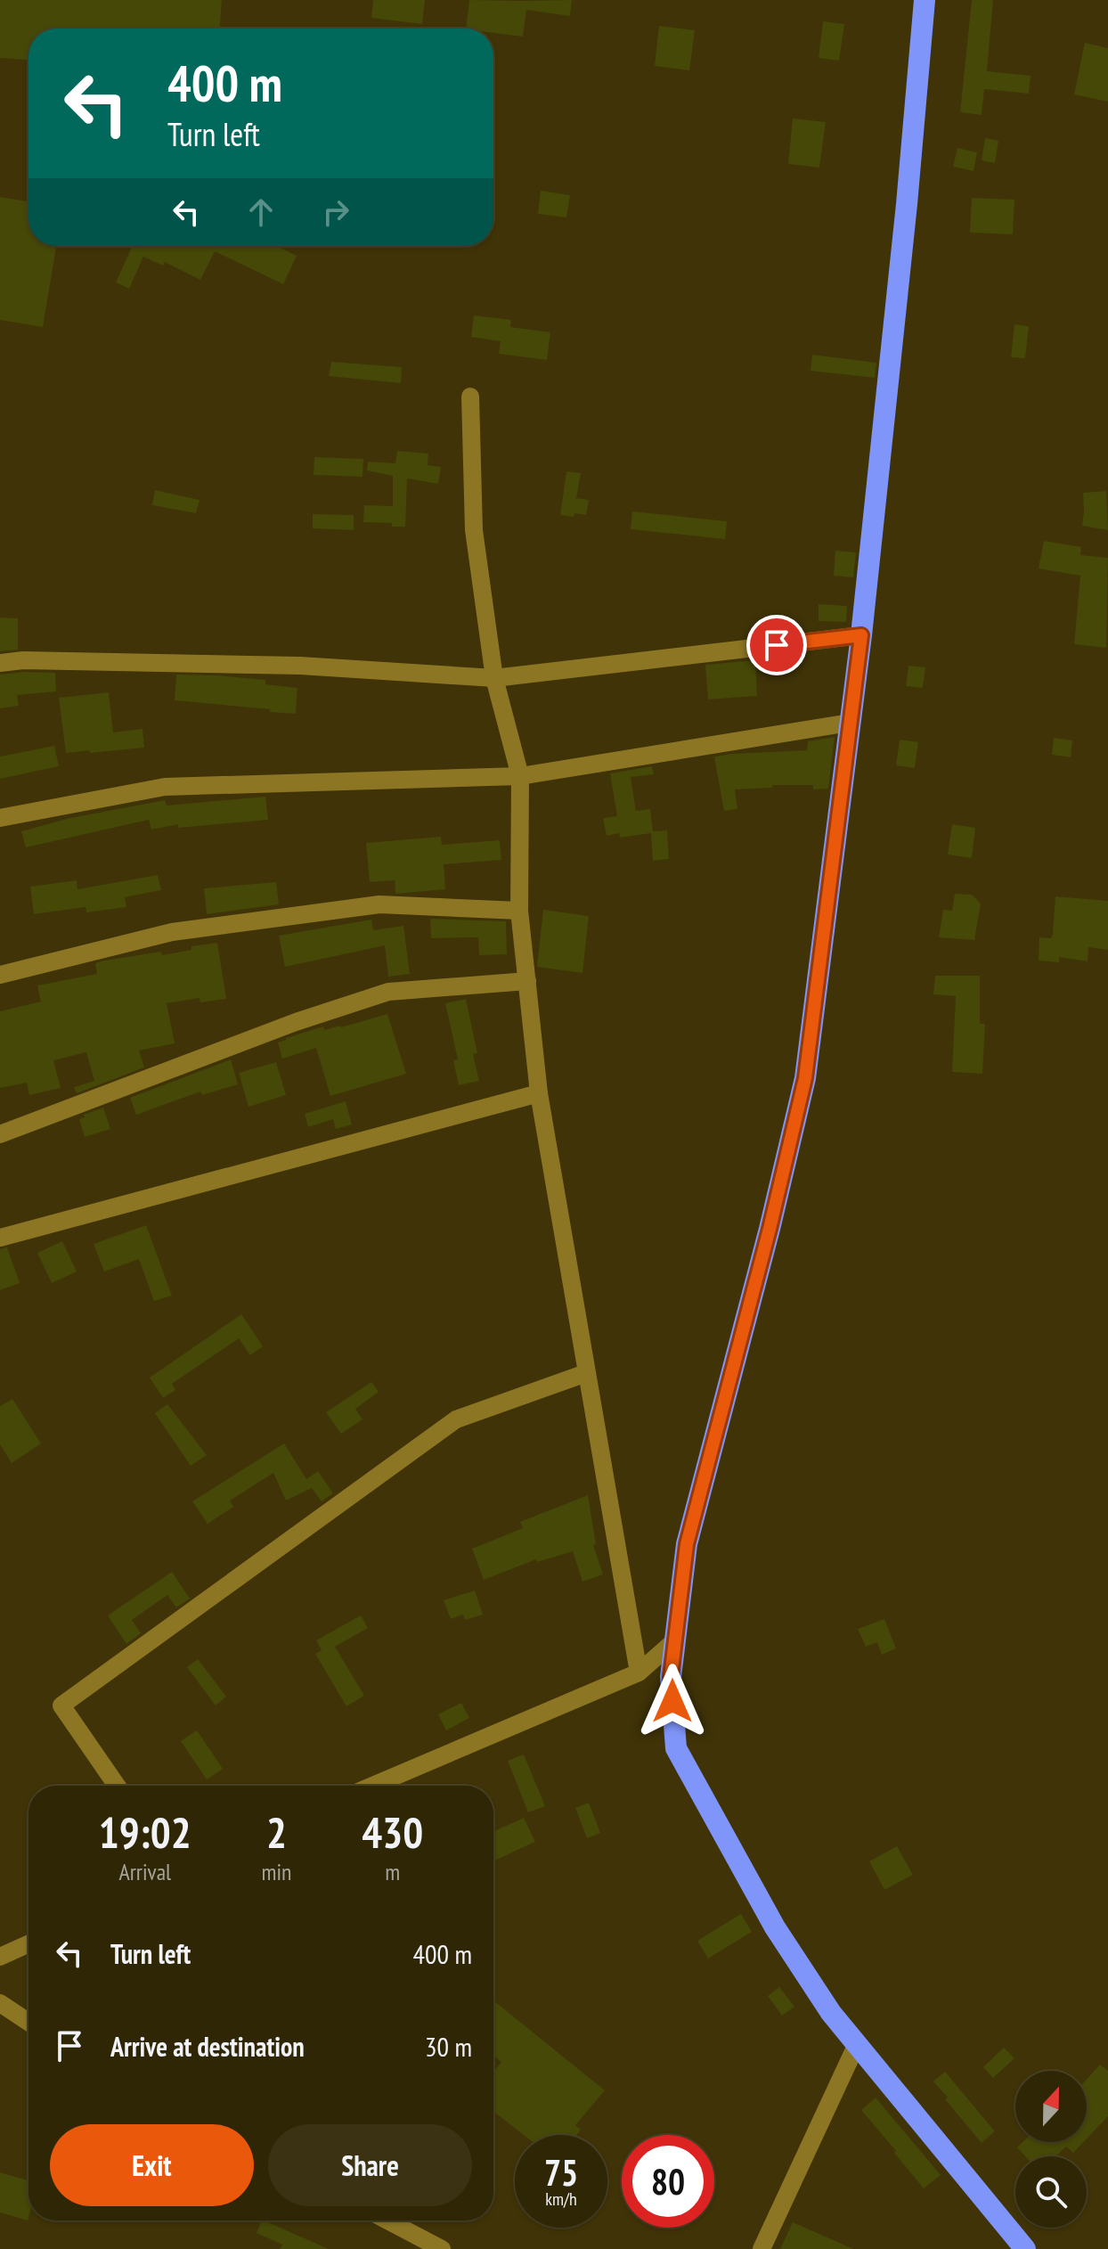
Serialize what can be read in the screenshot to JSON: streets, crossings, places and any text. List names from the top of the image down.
{
  "north": "top",
  "page": {
    "turn": ["400 m", "Turn left"],
    "eta": [
      "19:02",
      "Arrival",
      "2",
      "min",
      "430",
      "m"
    ],
    "list": [
      {
        "name": "Turn left",
        "value": "400 m"
      },
      {
        "name": "Arrive at destination",
        "value": "30 m"
      }
    ],
    "buttons": ["Exit", "Share"],
    "speed": "75 km/h",
    "limit": "80"
  }
}
